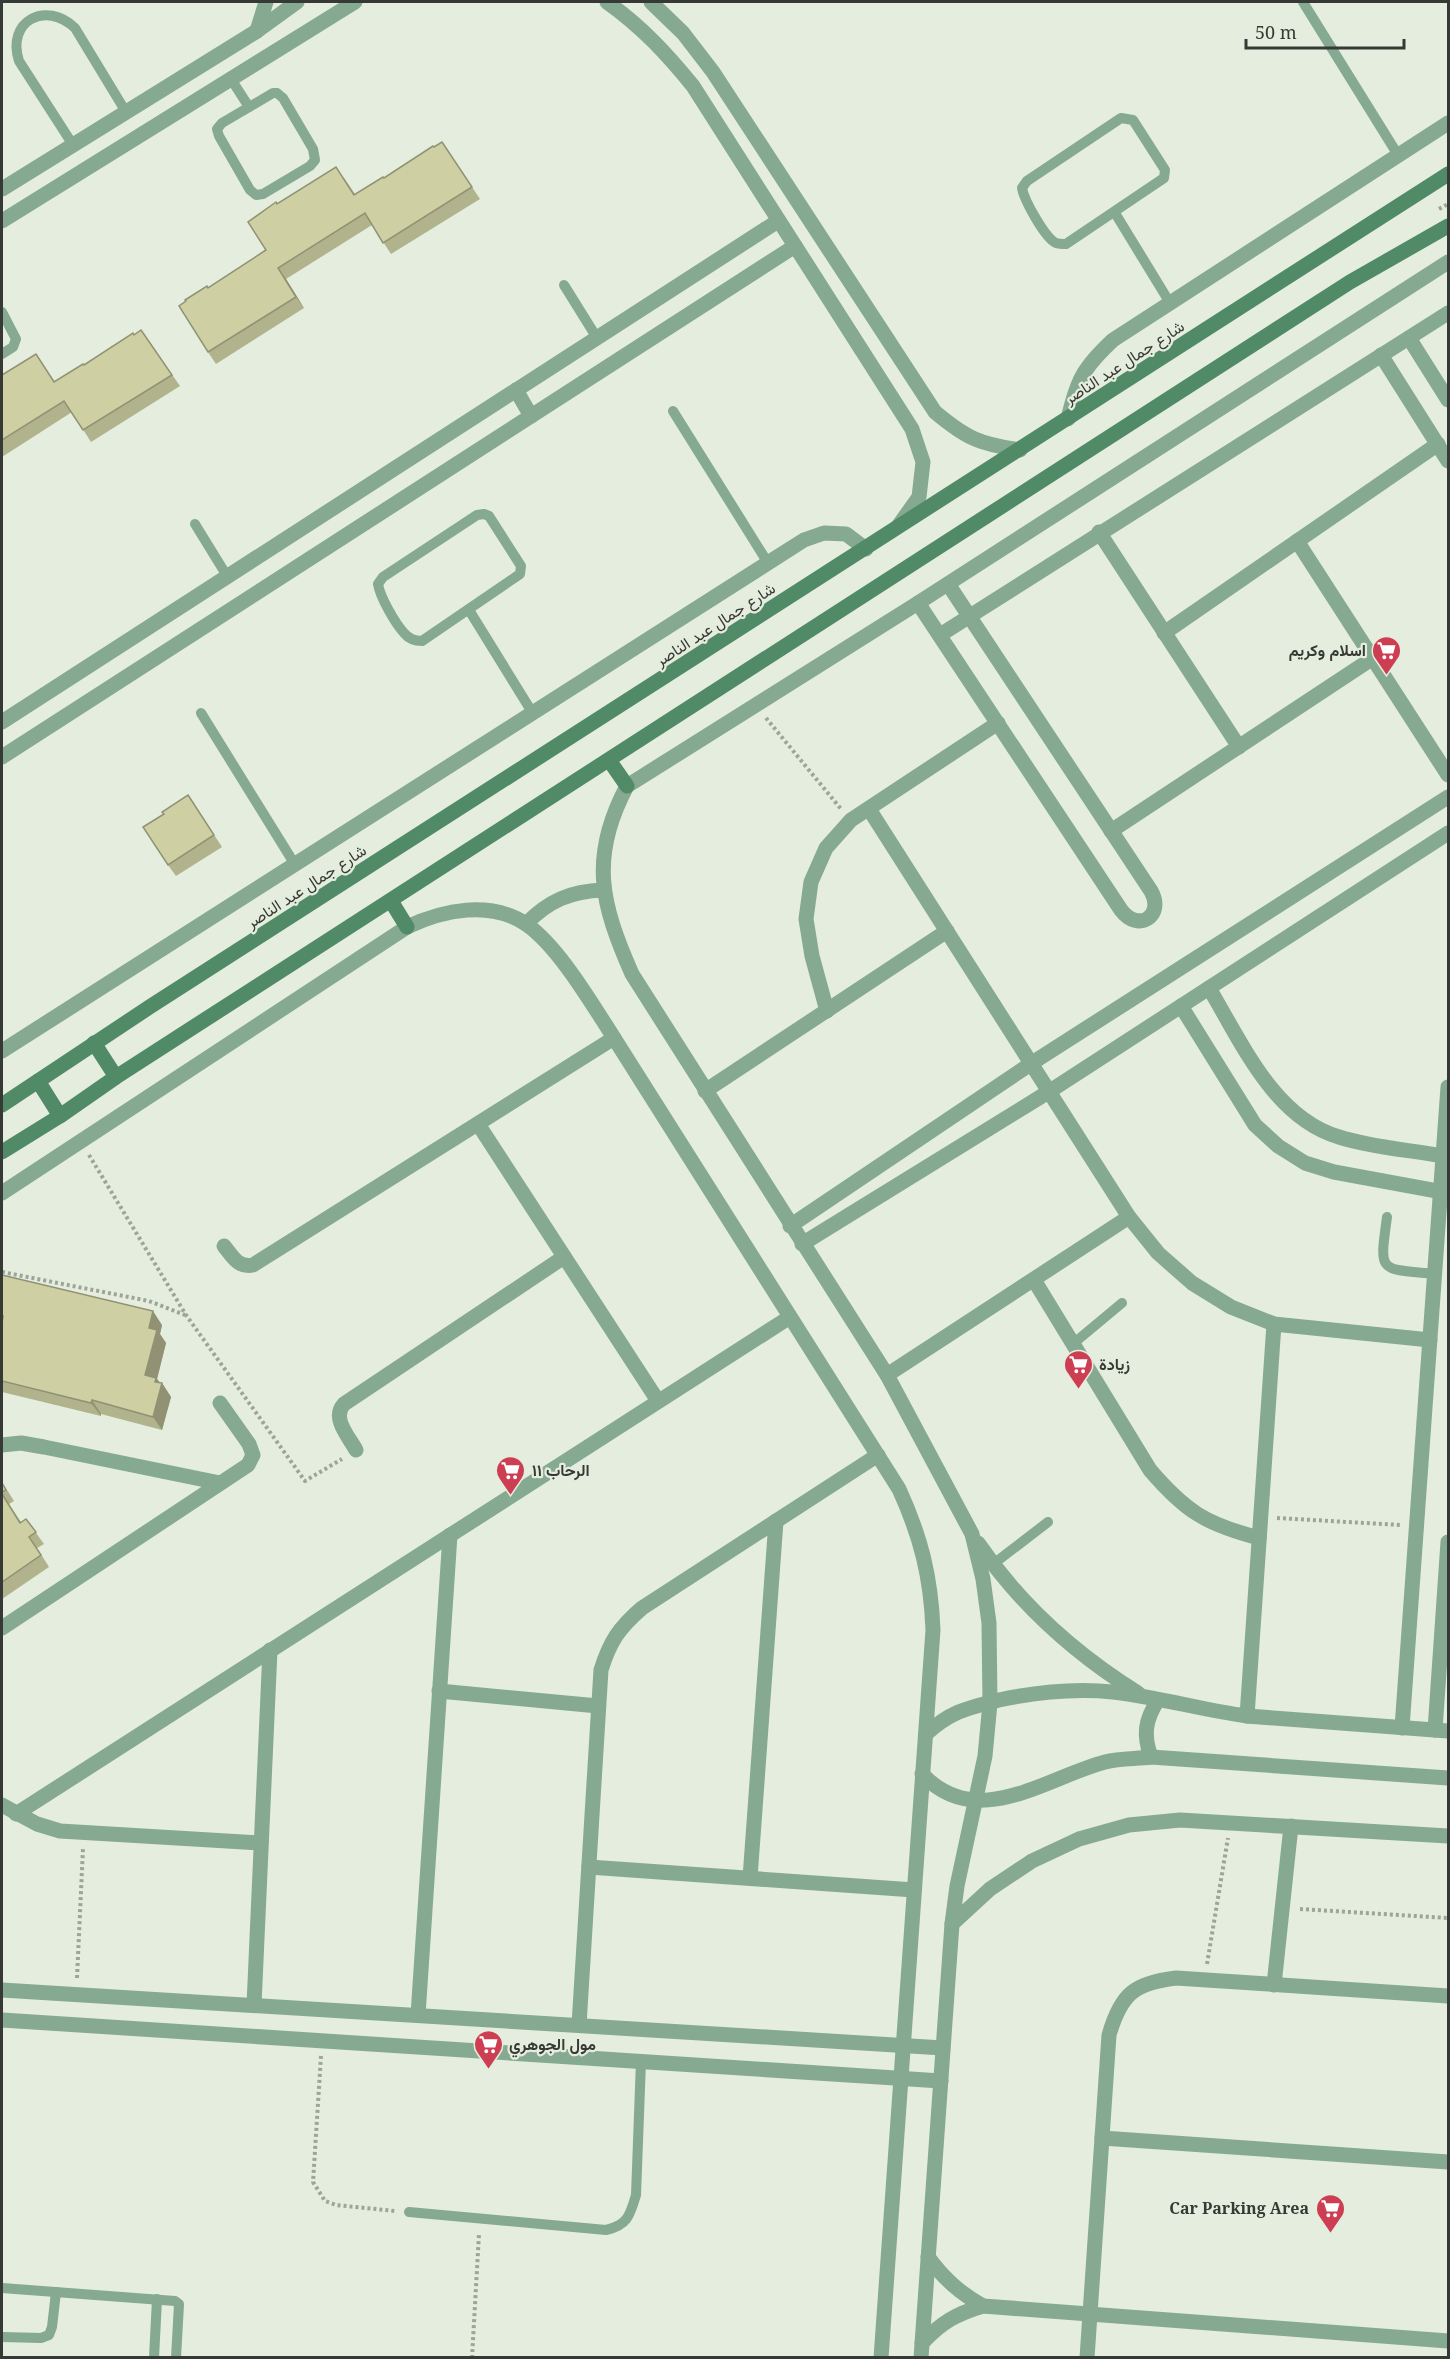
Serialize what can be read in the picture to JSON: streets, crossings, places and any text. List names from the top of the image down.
{
  "streets": {
    "main road": ["شارع جمال عبد الناصر"]
  },
  "places": {
    "supermarket": [
      "اسلام وكريم",
      "زيادة",
      "الرحاب ١١",
      "مول الجوهري",
      "Car Parking Area"
    ]
  },
  "scale_bar": "50 m"
}
